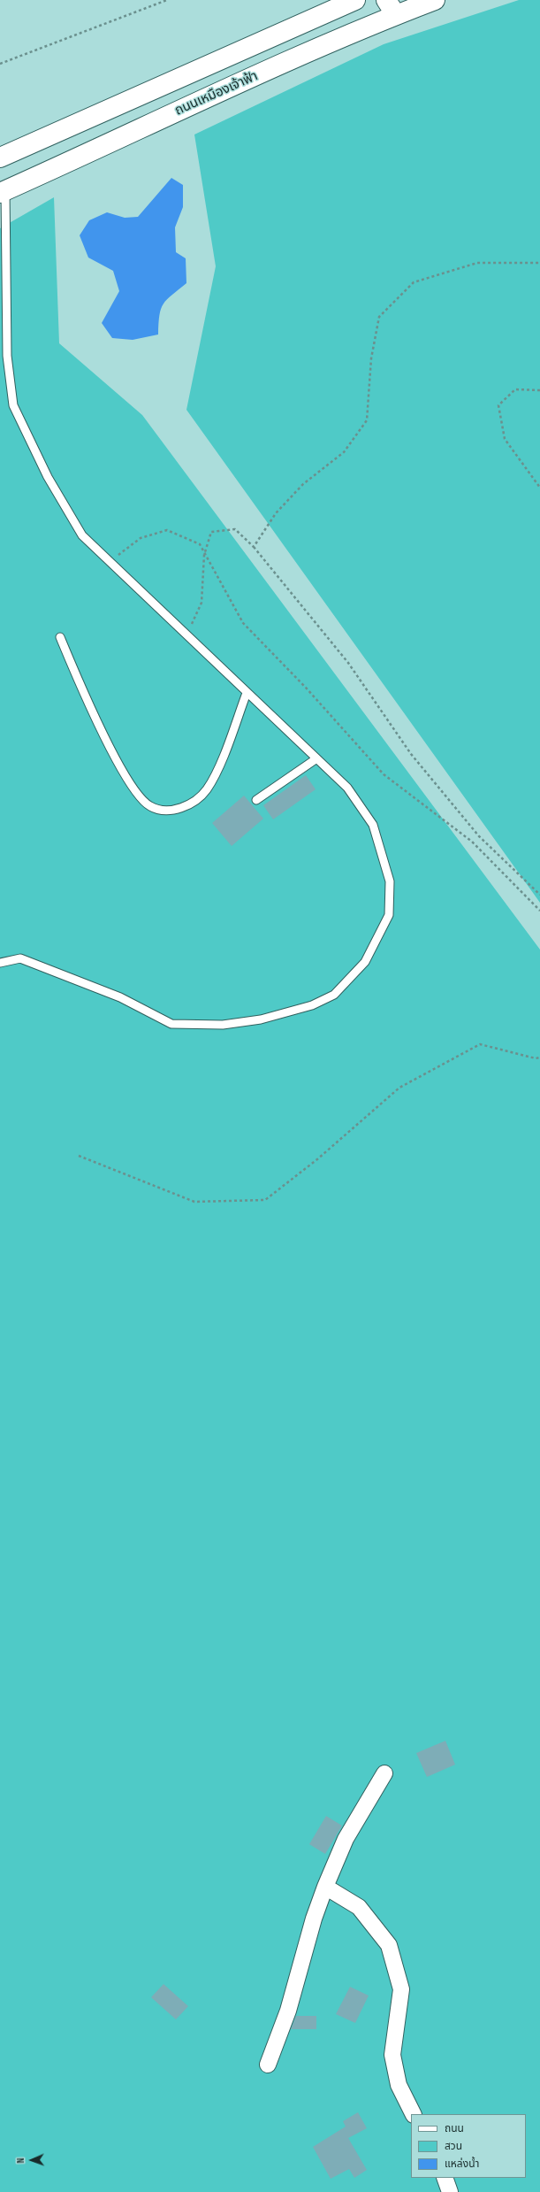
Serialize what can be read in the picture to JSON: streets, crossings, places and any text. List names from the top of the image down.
{
  "streets": {
    "street": ["ถนนเหมืองเจ้าฟ้า"]
  },
  "legend": ["ถนน", "สวน", "แหล่งน้ำ"],
  "north": "left"
}
